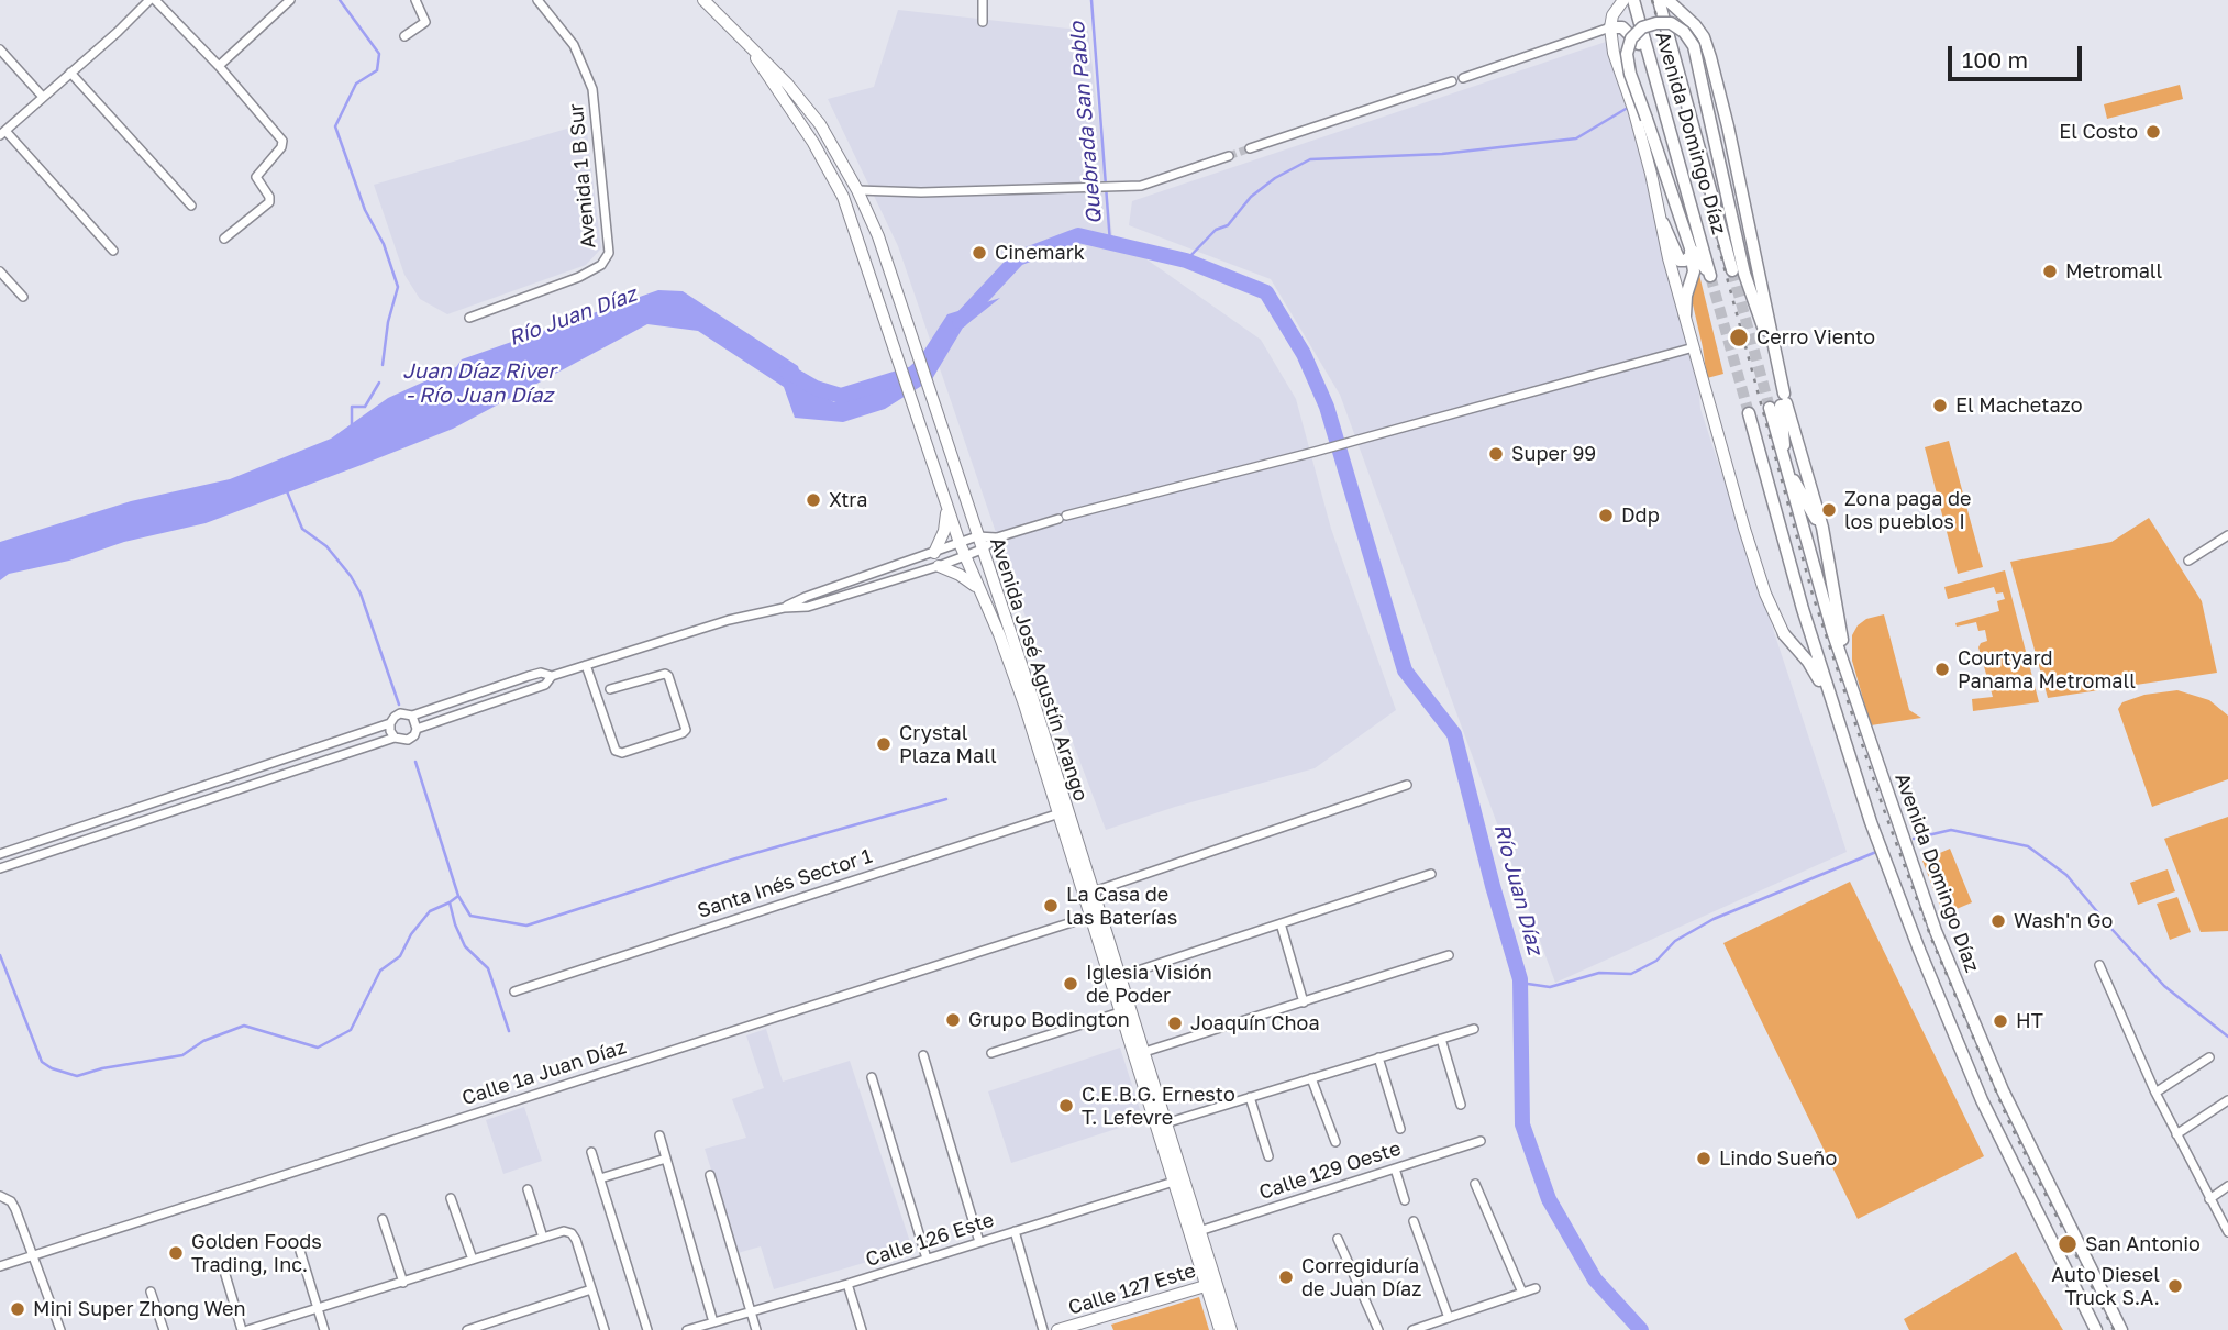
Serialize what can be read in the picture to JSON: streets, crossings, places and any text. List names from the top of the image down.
{
  "streets": {
    "main road": ["Avenida Domingo Díaz", "Avenida José Agustín Arango", "Calle 127 Este"],
    "street": [
      "Avenida 1 B Sur",
      "Santa Inés Sector 1",
      "Calle 1a Juan Díaz",
      "Calle 129 Oeste",
      "Calle 126 Este"
    ]
  },
  "crossings": [
    ["Avenida José Agustín Arango", "Santa Inés Sector 1"],
    ["Avenida José Agustín Arango", "Calle 1a Juan Díaz"],
    ["Avenida José Agustín Arango", "Calle 129 Oeste"],
    ["Avenida José Agustín Arango", "Calle 126 Este"],
    ["Avenida José Agustín Arango", "Calle 127 Este"]
  ],
  "water": ["Quebrada San Pablo", "Río Juan Díaz", "Juan Díaz River - Río Juan Díaz"],
  "places": [
    "El Costo",
    "Cinemark",
    "Metromall",
    "Cerro Viento",
    "El Machetazo",
    "Super 99",
    "Xtra",
    "Zona paga de los pueblos I",
    "Ddp",
    "Courtyard Panama Metromall",
    "Crystal Plaza Mall",
    "La Casa de las Baterías",
    "Wash'n Go",
    "Iglesia Visión de Poder",
    "Grupo Bodington",
    "HT",
    "Joaquín Choa",
    "C.E.B.G. Ernesto T. Lefevre",
    "Lindo Sueño",
    "San Antonio",
    "Golden Foods Trading, Inc.",
    "Corregiduría de Juan Díaz",
    "Auto Diesel Truck S.A.",
    "Mini Super Zhong Wen"
  ],
  "scale_bar": "100 m"
}
